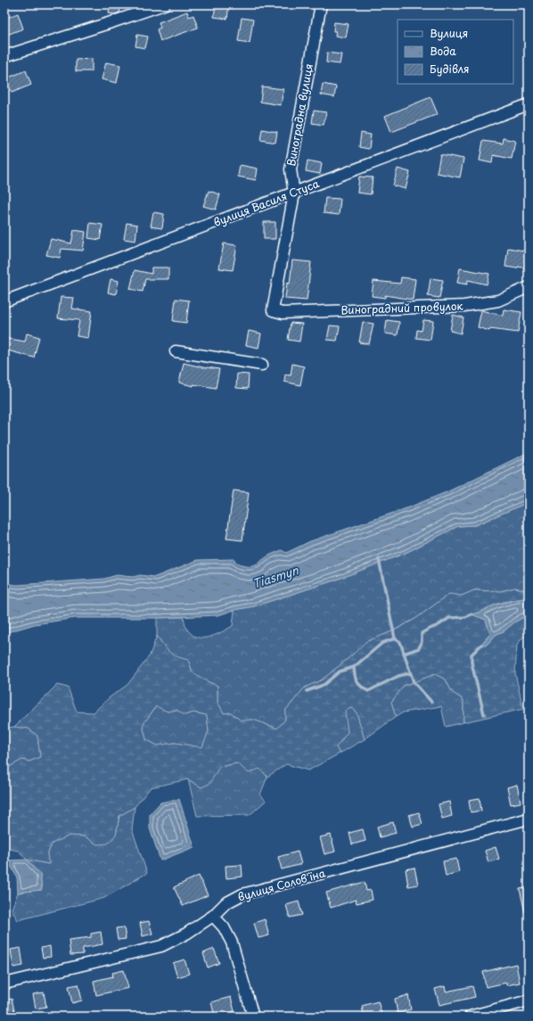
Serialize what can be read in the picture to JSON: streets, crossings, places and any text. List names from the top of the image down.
{
  "streets": {
    "street": [
      "Виноградна вулиця",
      "вулиця Василя Стуса",
      "Виноградний провулок",
      "вулиця Солов'їна"
    ]
  },
  "crossings": [
    ["Виноградна вулиця", "вулиця Василя Стуса"],
    ["Виноградна вулиця", "Виноградний провулок"]
  ],
  "water": ["Tiasmyn"],
  "legend": ["Вулиця", "Вода", "Будівля"]
}
